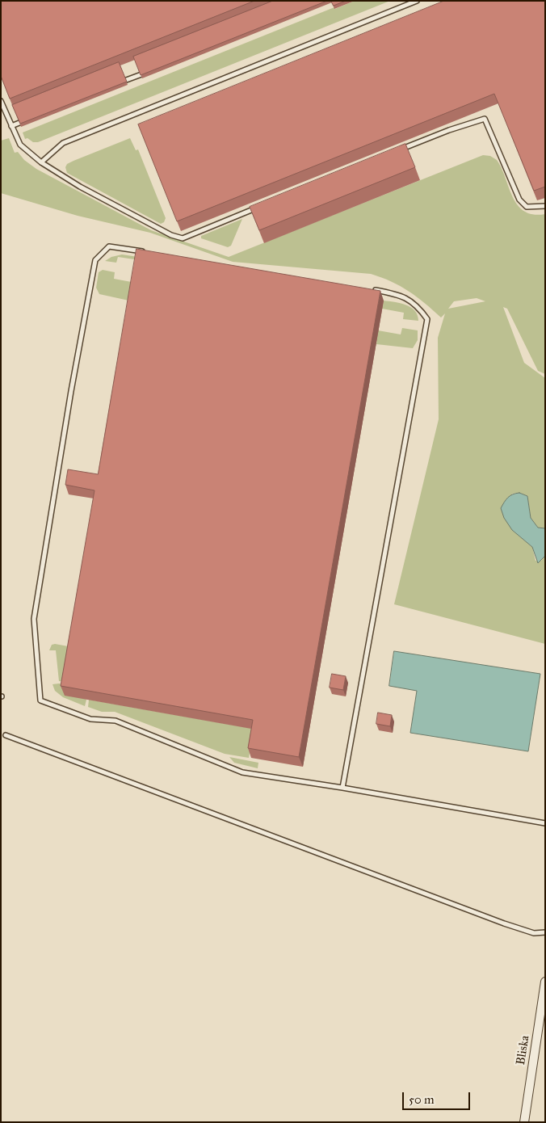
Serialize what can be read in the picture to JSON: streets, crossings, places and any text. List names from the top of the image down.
{
  "streets": {
    "street": ["Bliska"]
  },
  "scale_bar": "50 m"
}
